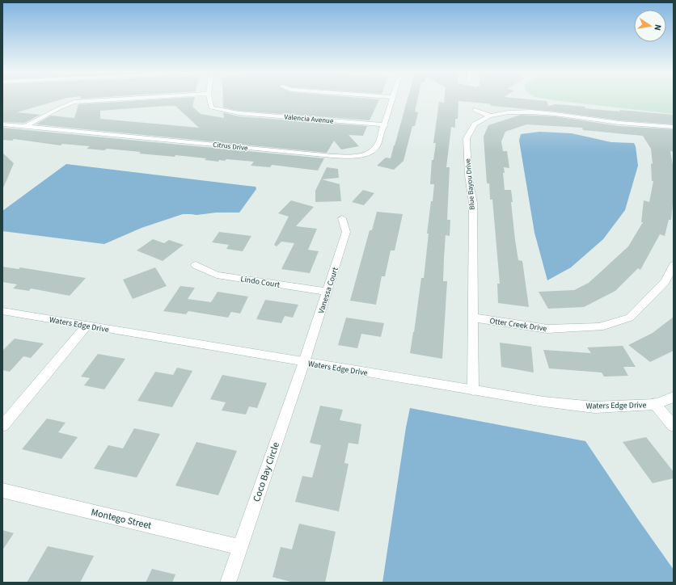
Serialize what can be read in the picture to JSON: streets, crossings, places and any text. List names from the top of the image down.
{
  "streets": {
    "street": [
      "Valencia Avenue",
      "Citrus Drive",
      "Blue Bayou Drive",
      "Lindo Court",
      "Vanessa Court",
      "Waters Edge Drive",
      "Otter Creek Drive",
      "Coco Bay Circle",
      "Montego Street"
    ]
  },
  "crossings": [
    ["Valencia Avenue", "Citrus Drive"],
    ["Blue Bayou Drive", "Waters Edge Drive"],
    ["Blue Bayou Drive", "Otter Creek Drive"],
    ["Lindo Court", "Vanessa Court"],
    ["Vanessa Court", "Waters Edge Drive"],
    ["Vanessa Court", "Coco Bay Circle"],
    ["Waters Edge Drive", "Coco Bay Circle"],
    ["Coco Bay Circle", "Montego Street"]
  ],
  "north": "right"
}
